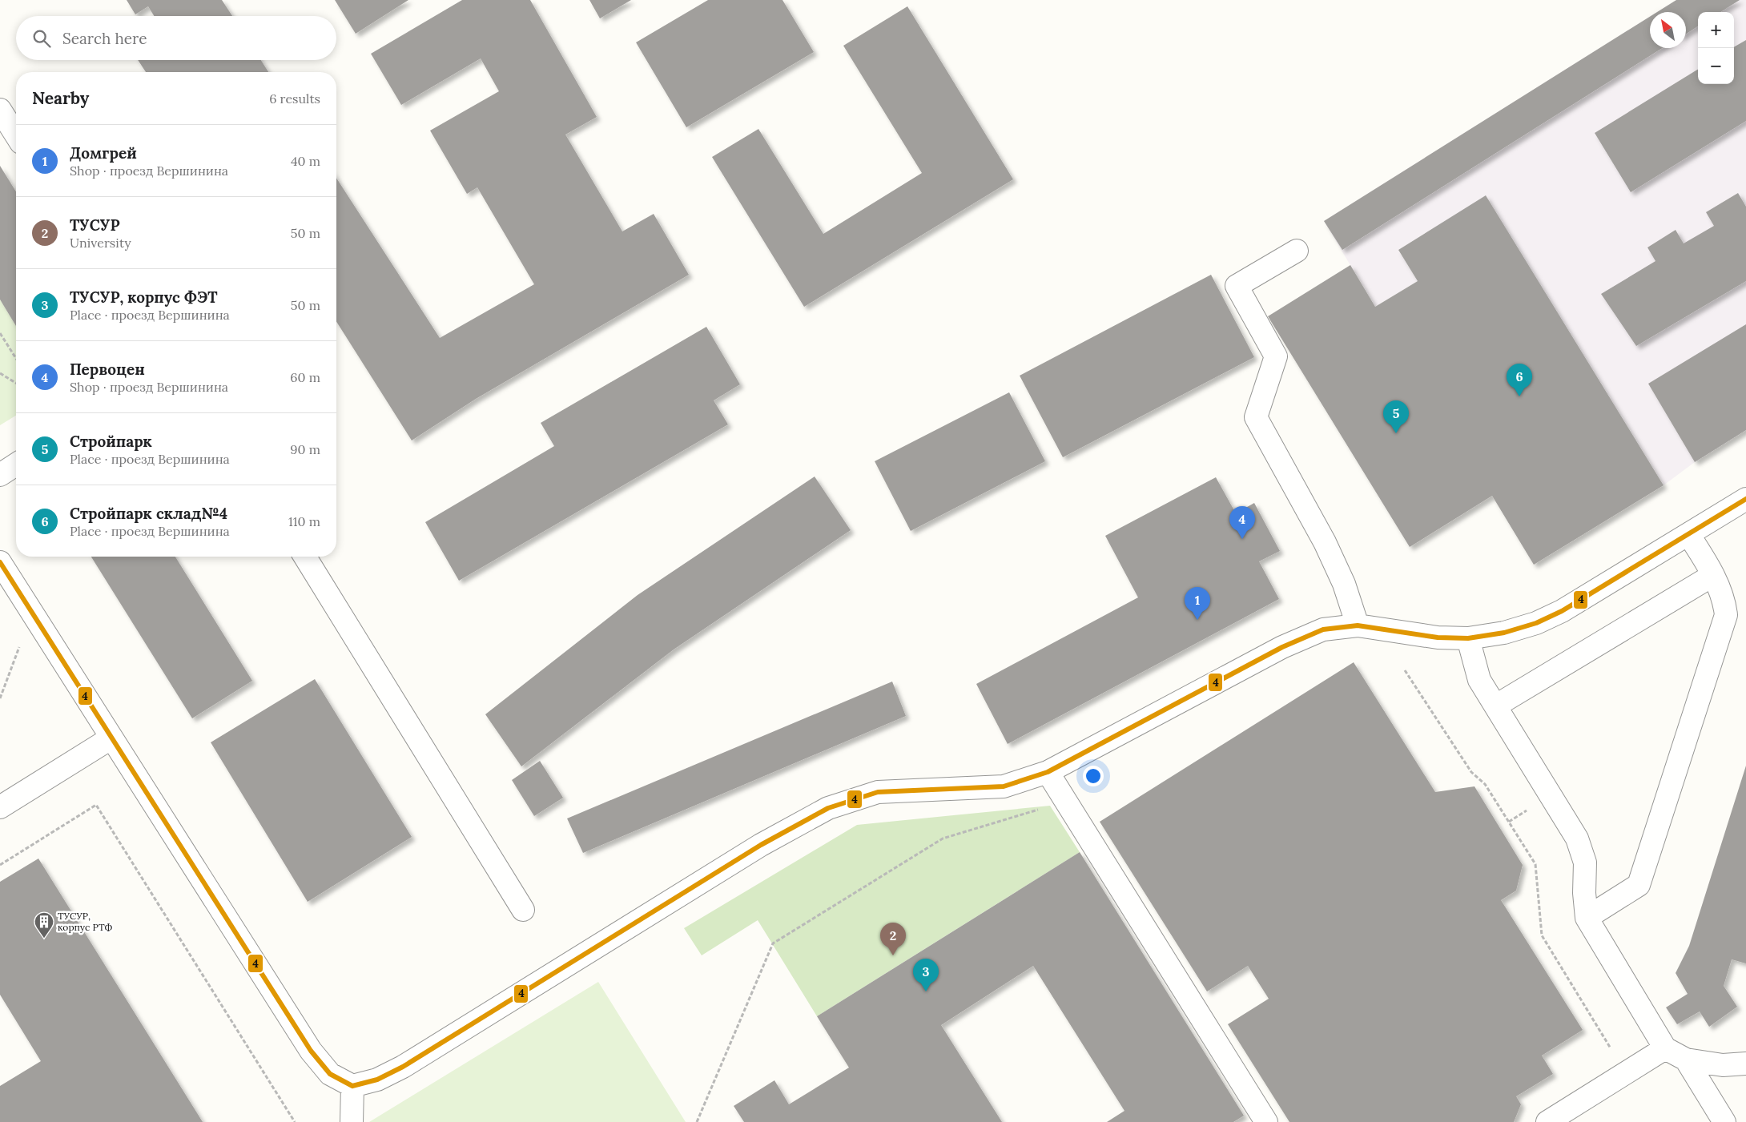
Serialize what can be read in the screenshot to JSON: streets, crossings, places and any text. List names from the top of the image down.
{
  "places": {
    "building": ["ТУСУР, корпус РТФ"]
  },
  "lines": ["transit line 4"],
  "north": "top left",
  "page": {
    "map_buttons": ["+", "−"],
    "search": "Search here",
    "heading": ["Nearby", "6 results"],
    "list": [
      {
        "mark": "1",
        "name": "Домгрей",
        "note": "Shop · проезд Вершинина",
        "value": "40 m"
      },
      {
        "mark": "2",
        "name": "ТУСУР",
        "note": "University",
        "value": "50 m"
      },
      {
        "mark": "3",
        "name": "ТУСУР, корпус ФЭТ",
        "note": "Place · проезд Вершинина",
        "value": "50 m"
      },
      {
        "mark": "4",
        "name": "Первоцен",
        "note": "Shop · проезд Вершинина",
        "value": "60 m"
      },
      {
        "mark": "5",
        "name": "Стройпарк",
        "note": "Place · проезд Вершинина",
        "value": "90 m"
      },
      {
        "mark": "6",
        "name": "Стройпарк склад№4",
        "note": "Place · проезд Вершинина",
        "value": "110 m"
      }
    ],
    "pins": [
      "6",
      "5",
      "4",
      "1",
      "2",
      "3"
    ]
  }
}
